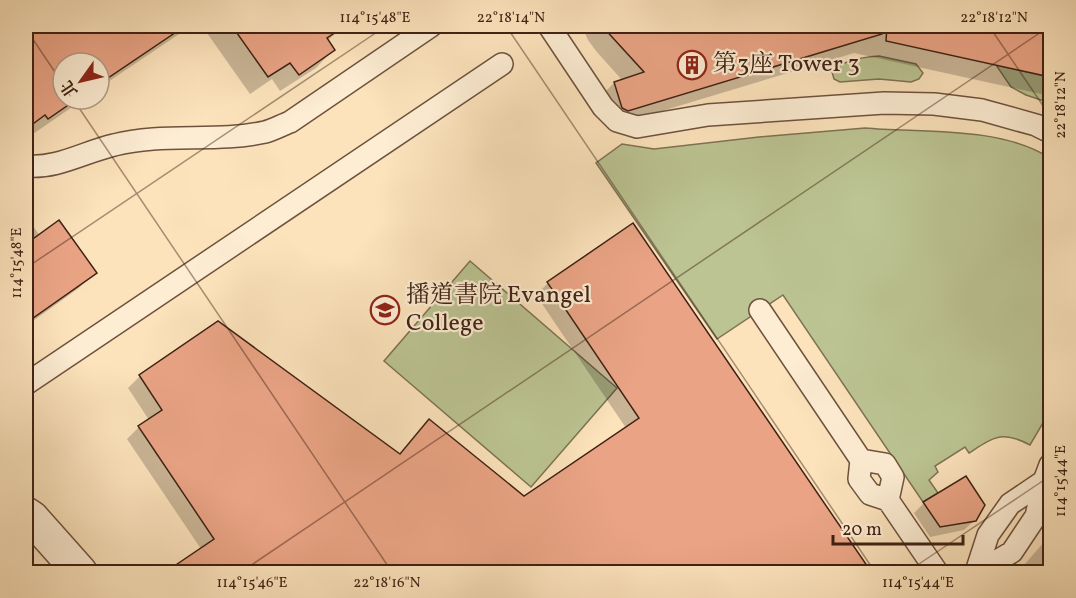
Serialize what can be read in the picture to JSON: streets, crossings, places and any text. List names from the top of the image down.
{
  "places": {
    "building": ["第3座 Tower 3"],
    "school or university": ["播道書院 Evangel College"]
  },
  "scale_bar": "20 m",
  "north": "bottom left",
  "coordinates": [
    "114°15'48\"E",
    "22°18'14\"N",
    "22°18'12\"N",
    "114°15'44\"E",
    "114°15'46\"E",
    "22°18'16\"N"
  ]
}
